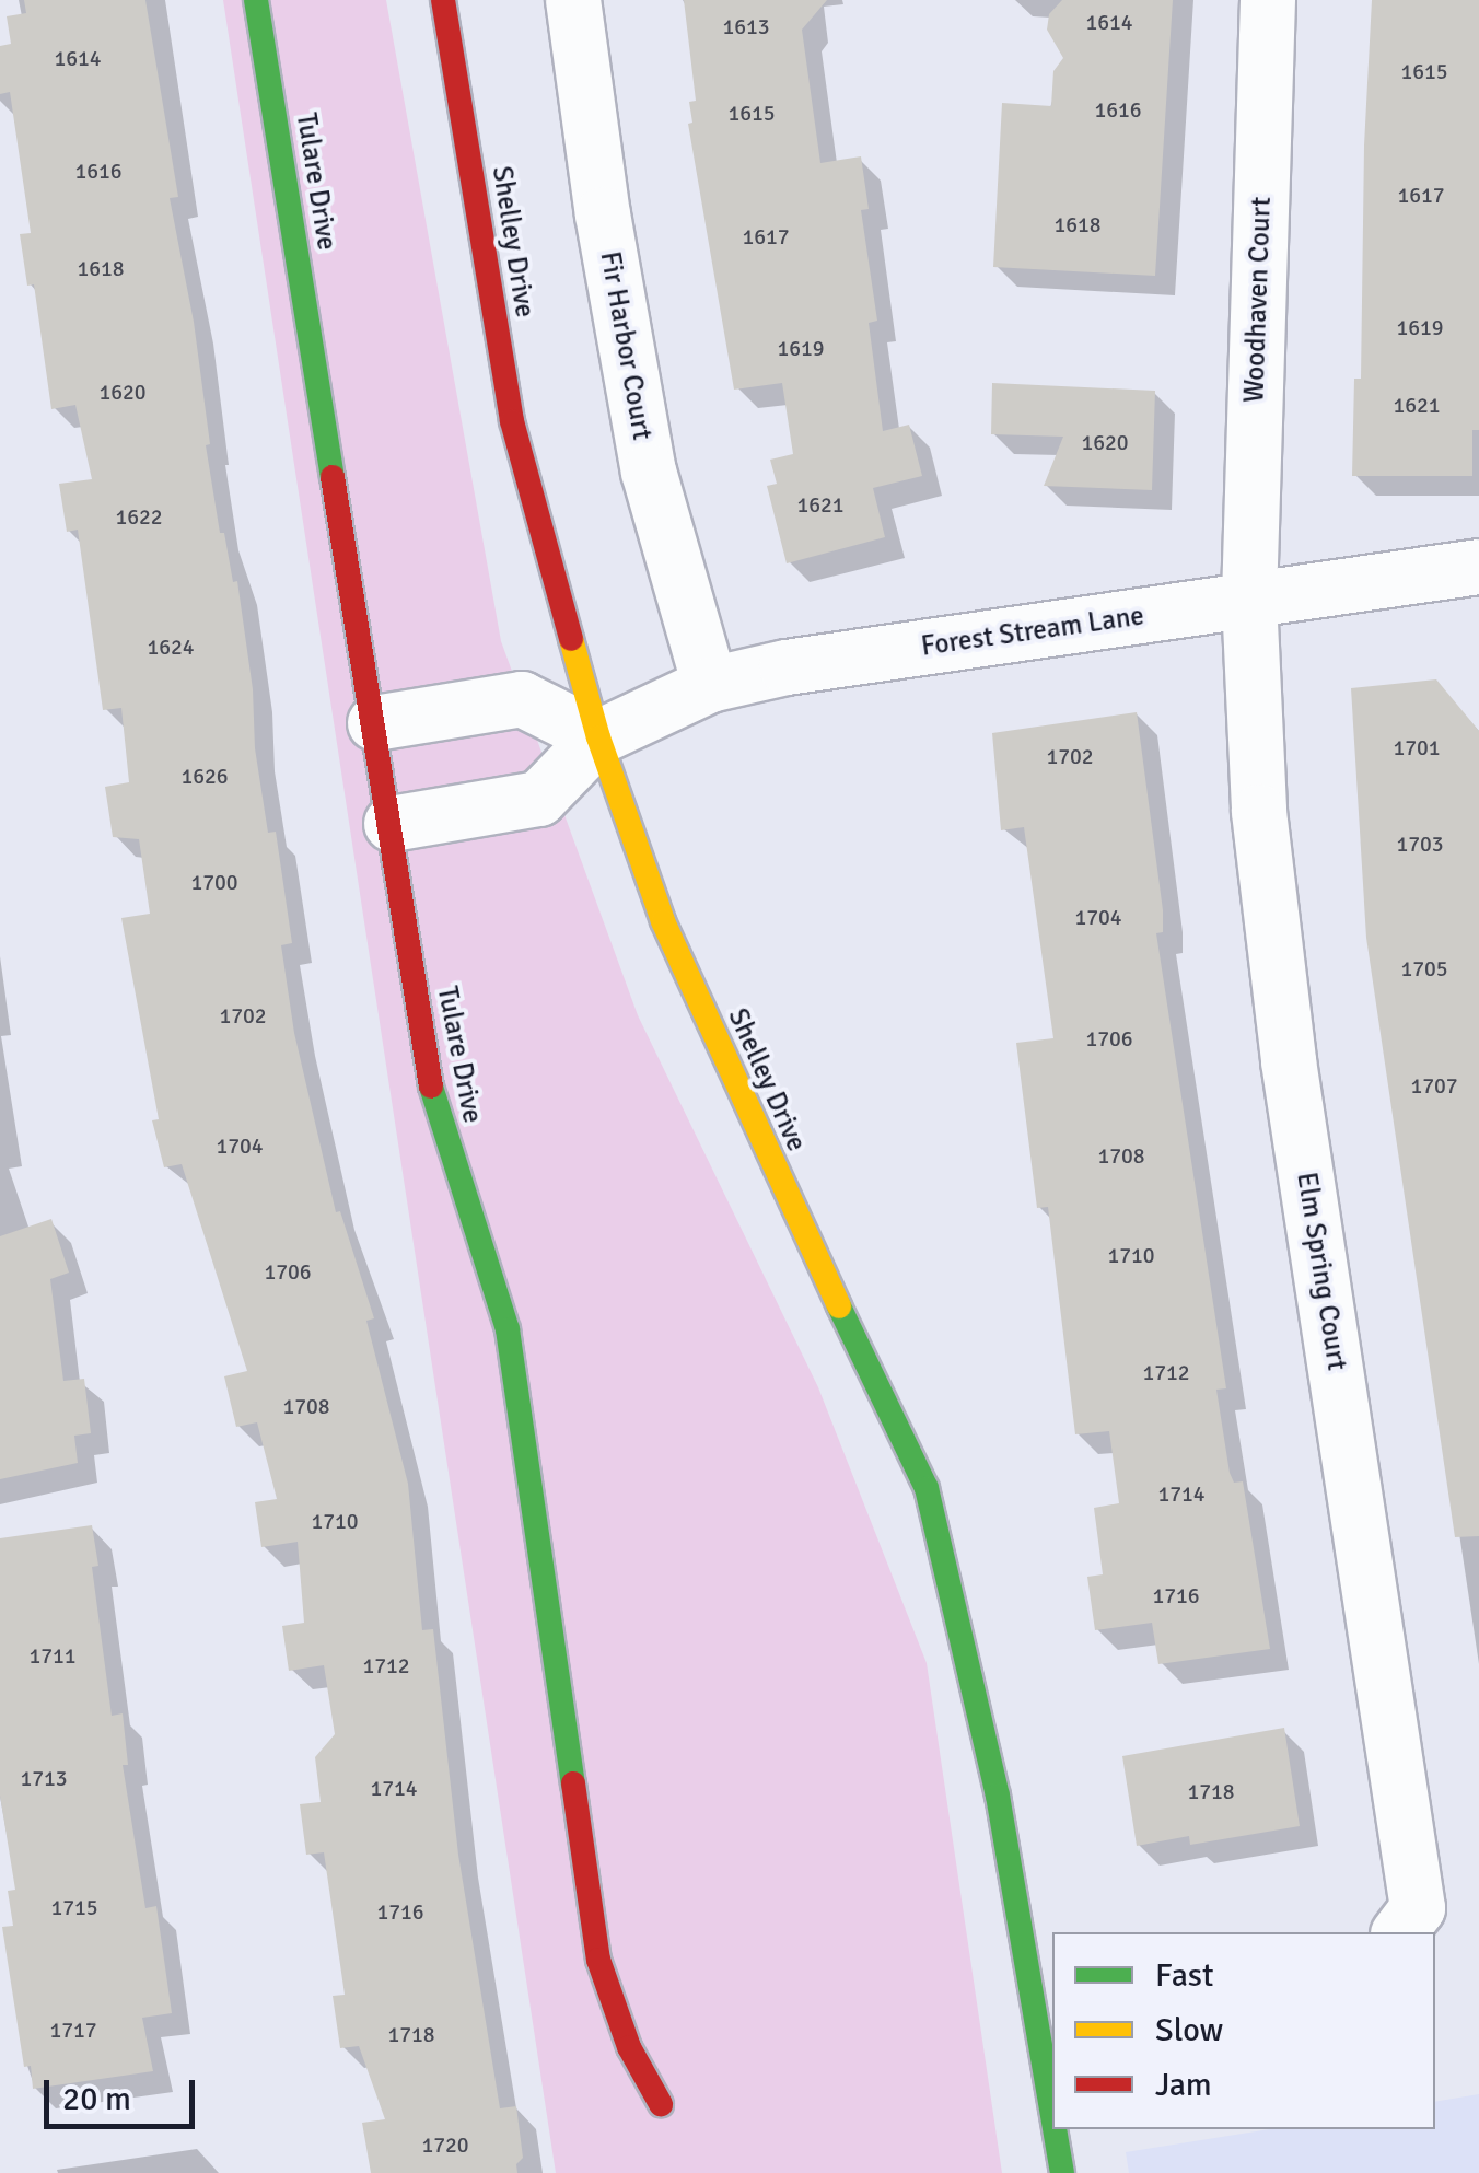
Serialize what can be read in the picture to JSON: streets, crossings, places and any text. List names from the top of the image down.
{
  "streets": {
    "street": [
      "Tulare Drive",
      "Shelley Drive",
      "Woodhaven Court",
      "Fir Harbor Court",
      "Forest Stream Lane",
      "Elm Spring Court"
    ]
  },
  "crossings": [
    ["Tulare Drive", "Forest Stream Lane"],
    ["Shelley Drive", "Forest Stream Lane"],
    ["Woodhaven Court", "Forest Stream Lane"],
    ["Woodhaven Court", "Elm Spring Court"],
    ["Fir Harbor Court", "Forest Stream Lane"],
    ["Forest Stream Lane", "Elm Spring Court"]
  ],
  "house_numbers": [
    "1614",
    "1613",
    "1614",
    "1615",
    "1616",
    "1615",
    "1616",
    "1617",
    "1618",
    "1617",
    "1618",
    "1619",
    "1619",
    "1620",
    "1621",
    "1620",
    "1621",
    "1622",
    "1624",
    "1701",
    "1702",
    "1626",
    "1703",
    "1700",
    "1704",
    "1705",
    "1702",
    "1706",
    "1707",
    "1704",
    "1708",
    "1710",
    "1706",
    "1712",
    "1708",
    "1714",
    "1710",
    "1716",
    "1711",
    "1712",
    "1713",
    "1714",
    "1718",
    "1715",
    "1716",
    "1717",
    "1718",
    "1720"
  ],
  "legend": ["Fast", "Slow", "Jam"],
  "scale_bar": "20 m"
}
